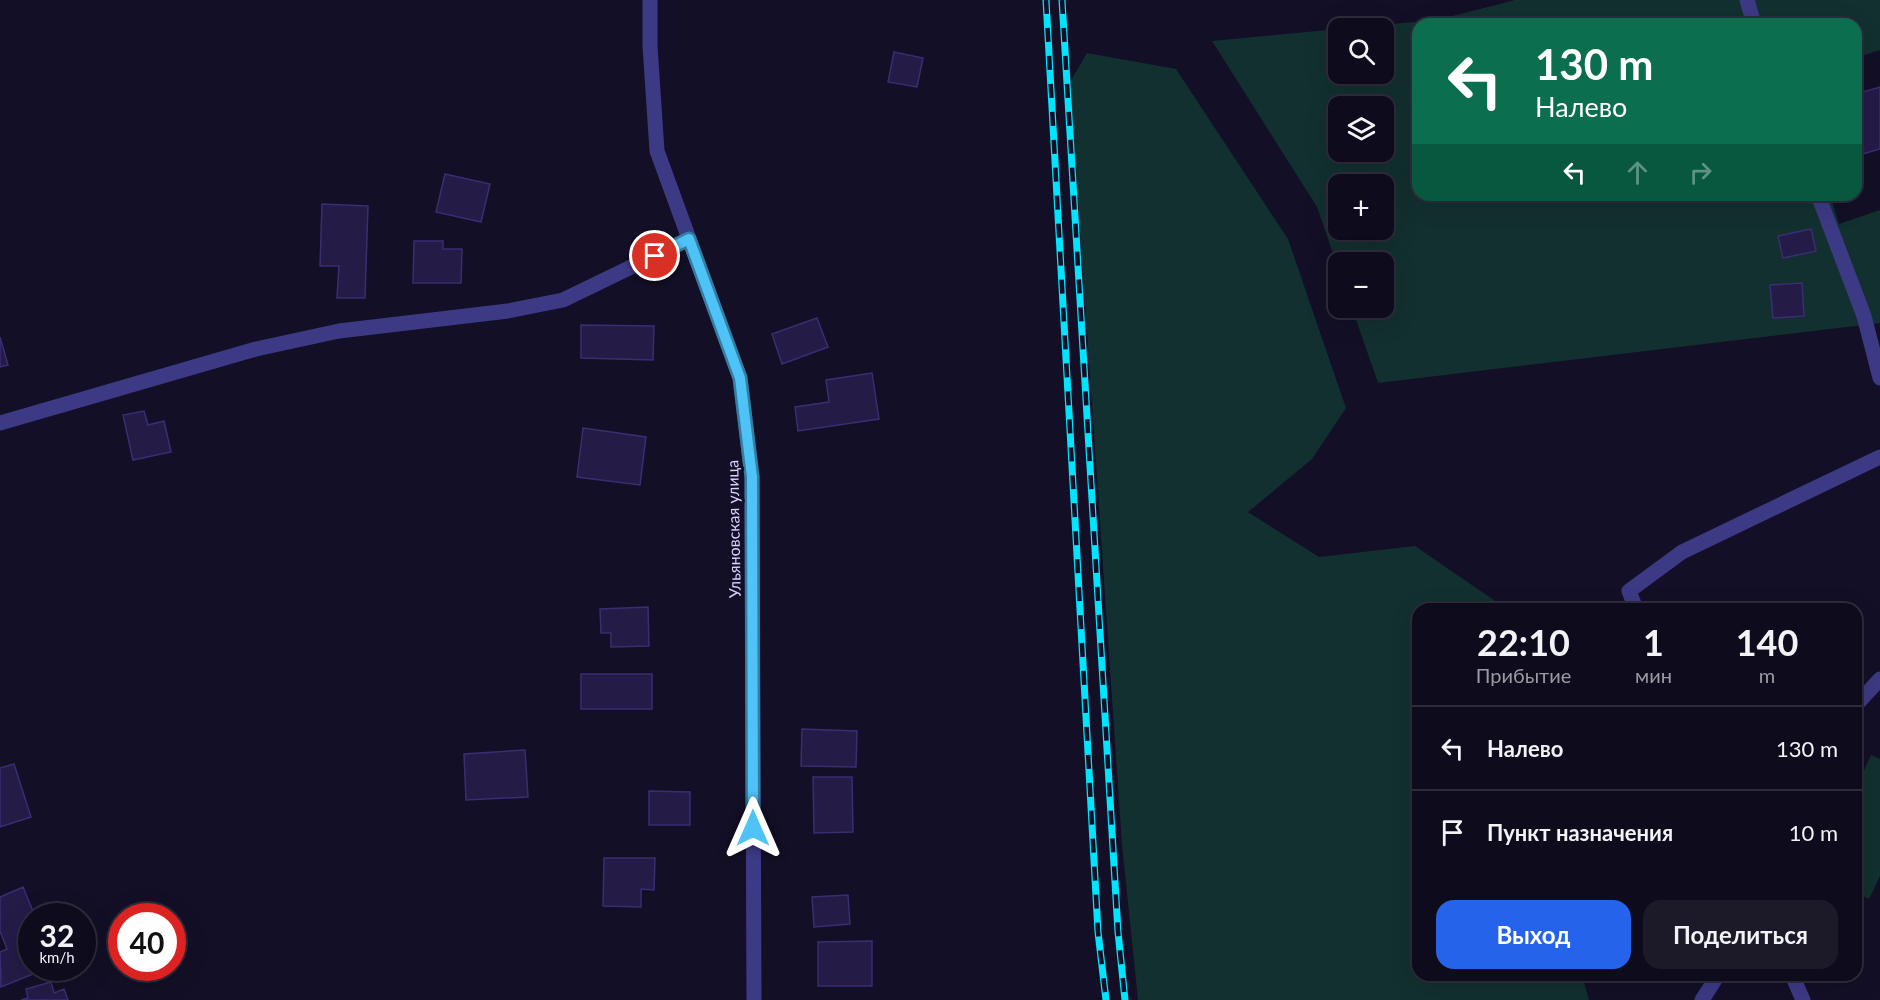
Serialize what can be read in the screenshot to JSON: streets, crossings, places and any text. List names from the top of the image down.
{
  "streets": {
    "street": ["Ульяновская улица"]
  },
  "page": {
    "map_buttons": ["+", "−"],
    "turn": ["130 m", "Налево"],
    "eta": [
      "22:10",
      "Прибытие",
      "1",
      "мин",
      "140",
      "m"
    ],
    "list": [
      {
        "name": "Налево",
        "value": "130 m"
      },
      {
        "name": "Пункт назначения",
        "value": "10 m"
      }
    ],
    "buttons": ["Выход", "Поделиться"],
    "speed": "32 km/h",
    "limit": "40"
  }
}
